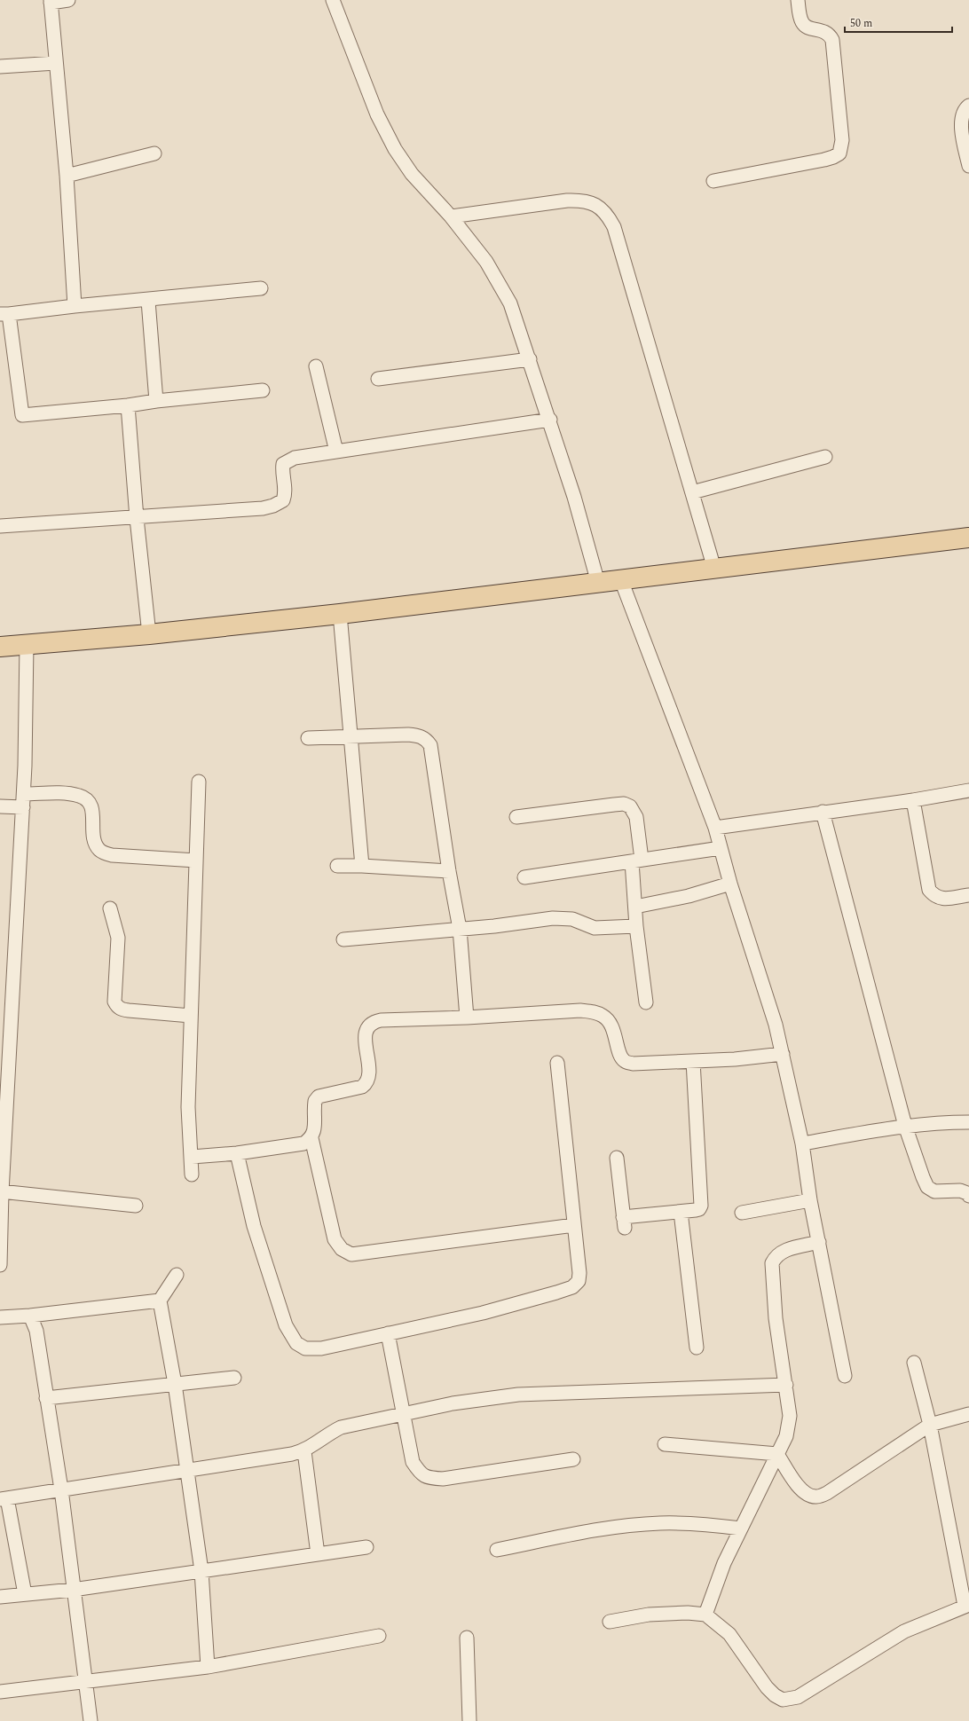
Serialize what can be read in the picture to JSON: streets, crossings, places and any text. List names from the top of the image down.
{
  "scale_bar": "50 m"
}
